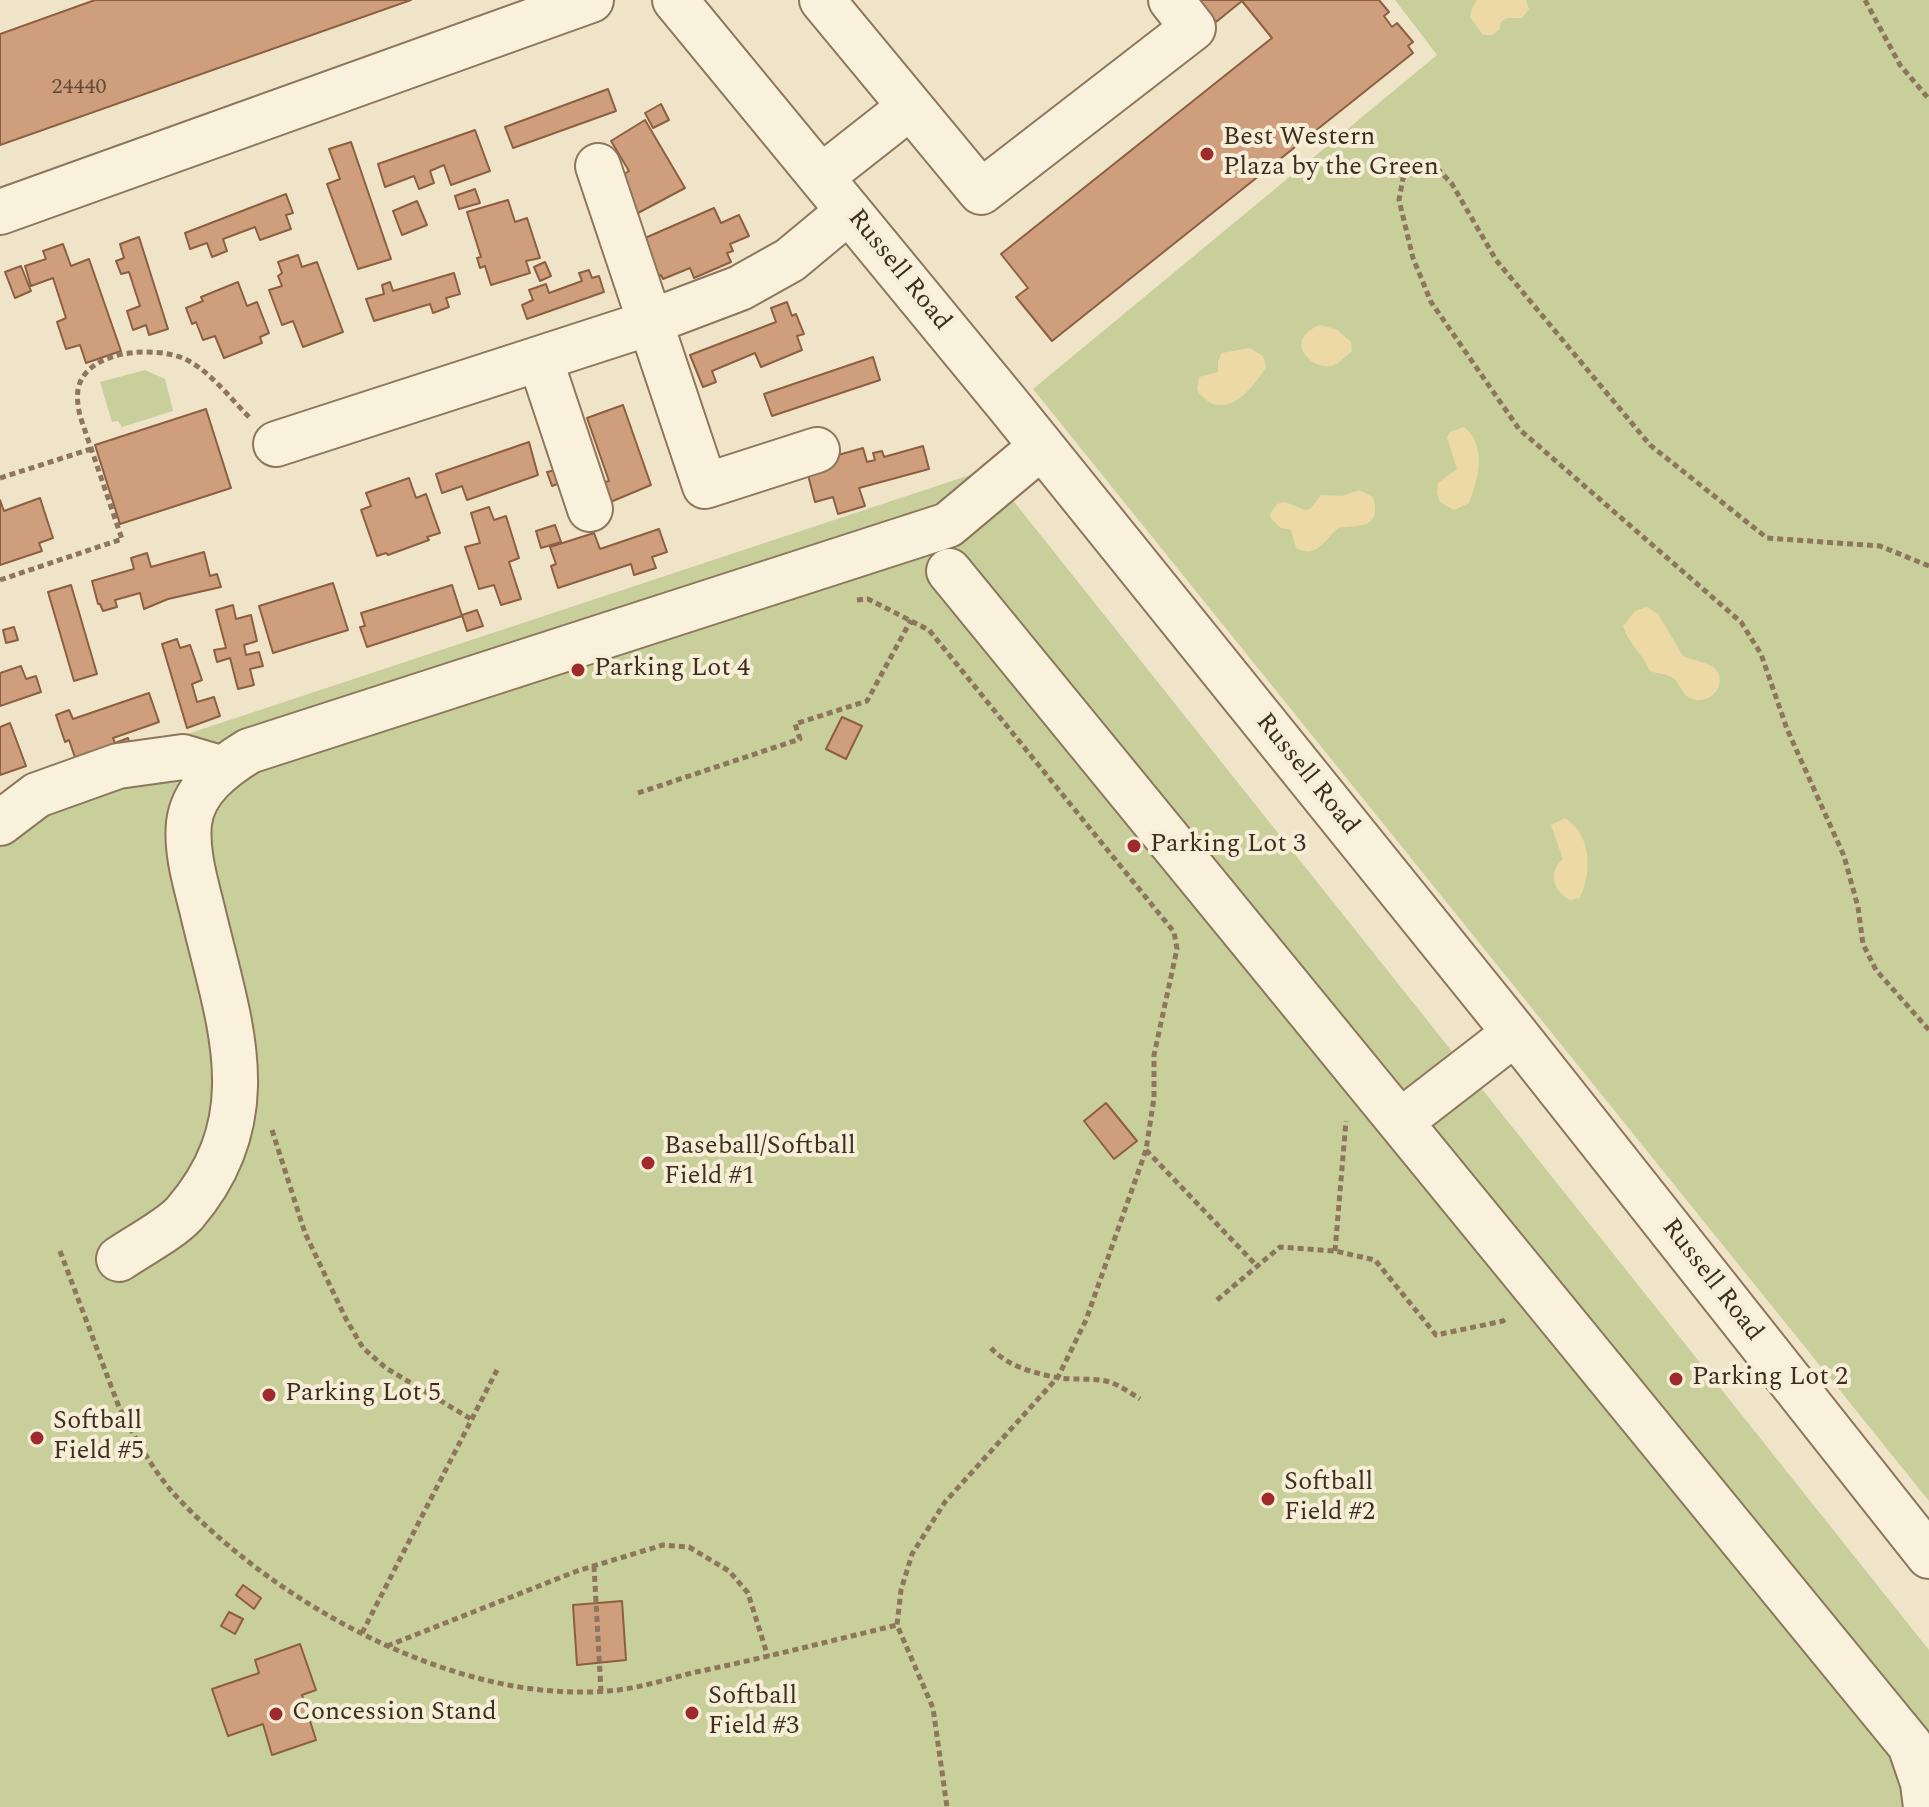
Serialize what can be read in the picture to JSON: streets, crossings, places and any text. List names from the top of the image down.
{
  "streets": {
    "street": ["Russell Road"]
  },
  "places": [
    "Best Western Plaza by the Green",
    "Parking Lot 4",
    "Parking Lot 3",
    "Baseball/Softball Field #1",
    "Parking Lot 2",
    "Parking Lot 5",
    "Softball Field #5",
    "Softball Field #2",
    "Softball Field #3",
    "Concession Stand"
  ],
  "house_numbers": ["24440"]
}
